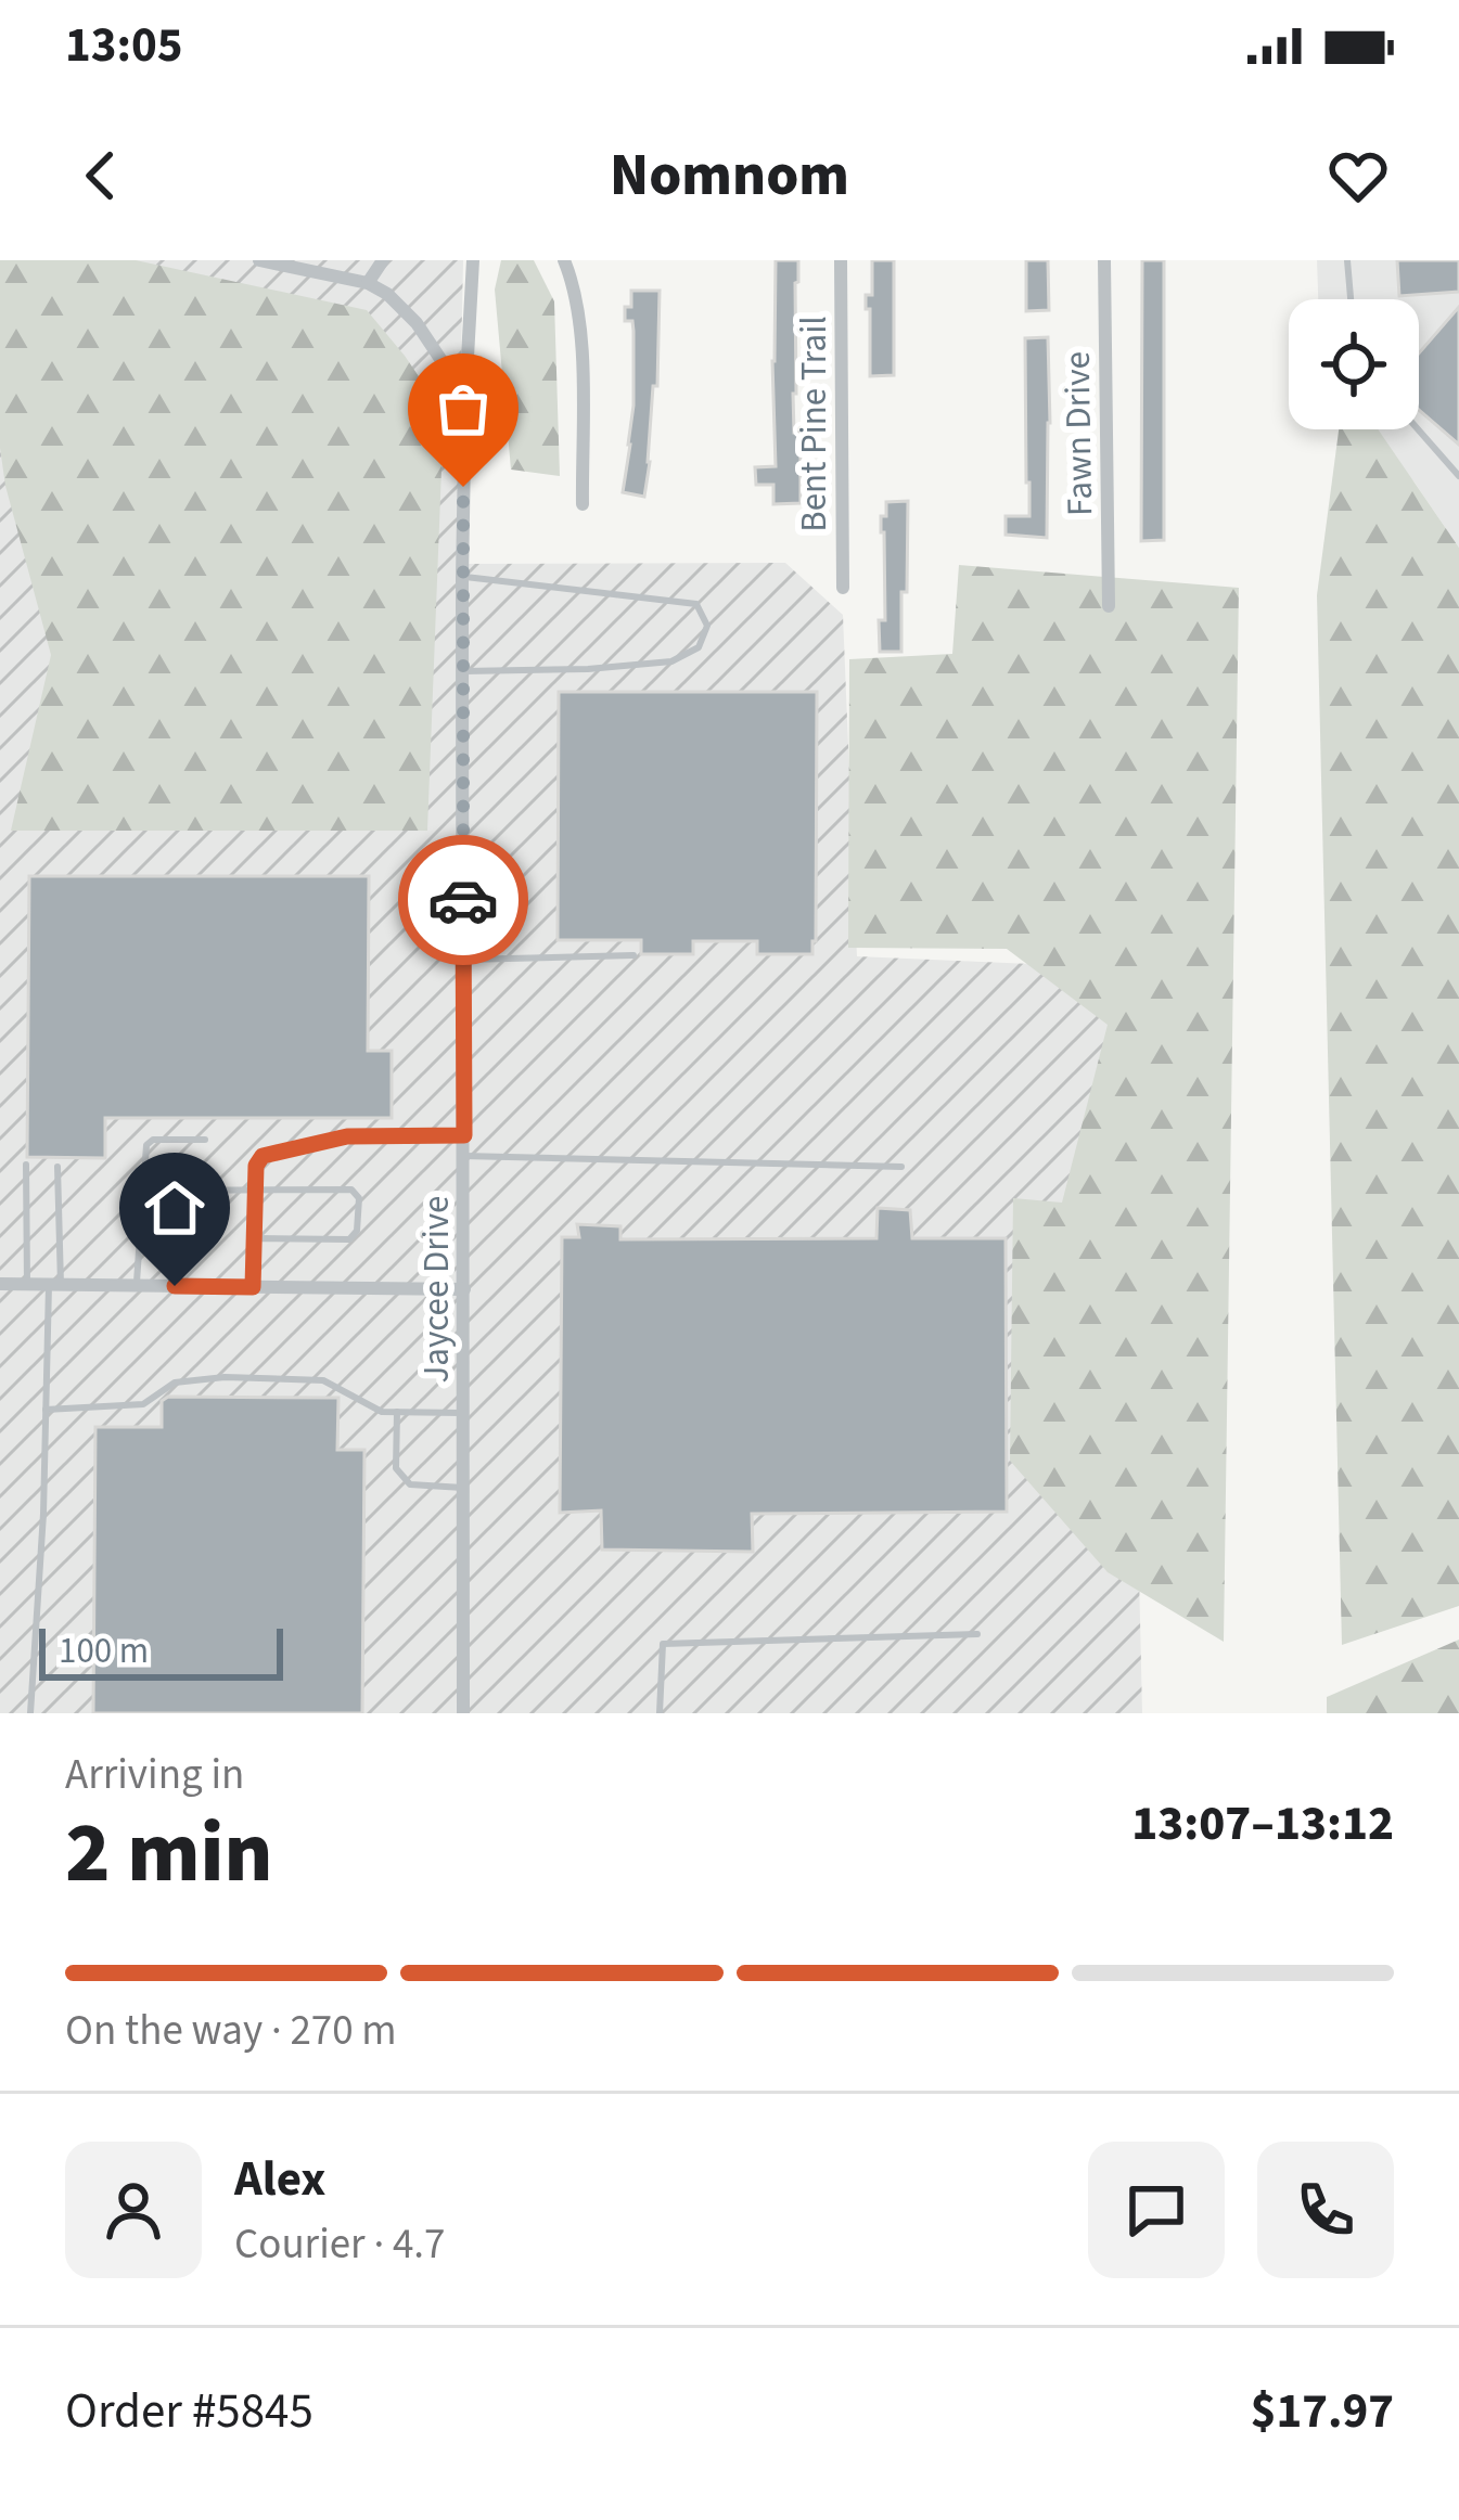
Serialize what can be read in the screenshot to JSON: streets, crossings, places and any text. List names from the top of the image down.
{
  "streets": {
    "street": ["Bent Pine Trail", "Fawn Drive", "Jaycee Drive"]
  },
  "scale_bar": "100 m",
  "page": {
    "status": "13:05",
    "header": "Nomnom",
    "scale": "100 m",
    "heading": ["2 min", "Arriving in", "13:07–13:12"],
    "panel": [
      "Alex",
      "Courier · 4.7",
      "Order #5845",
      "$17.97"
    ],
    "bar": "On the way · 270 m"
  }
}
